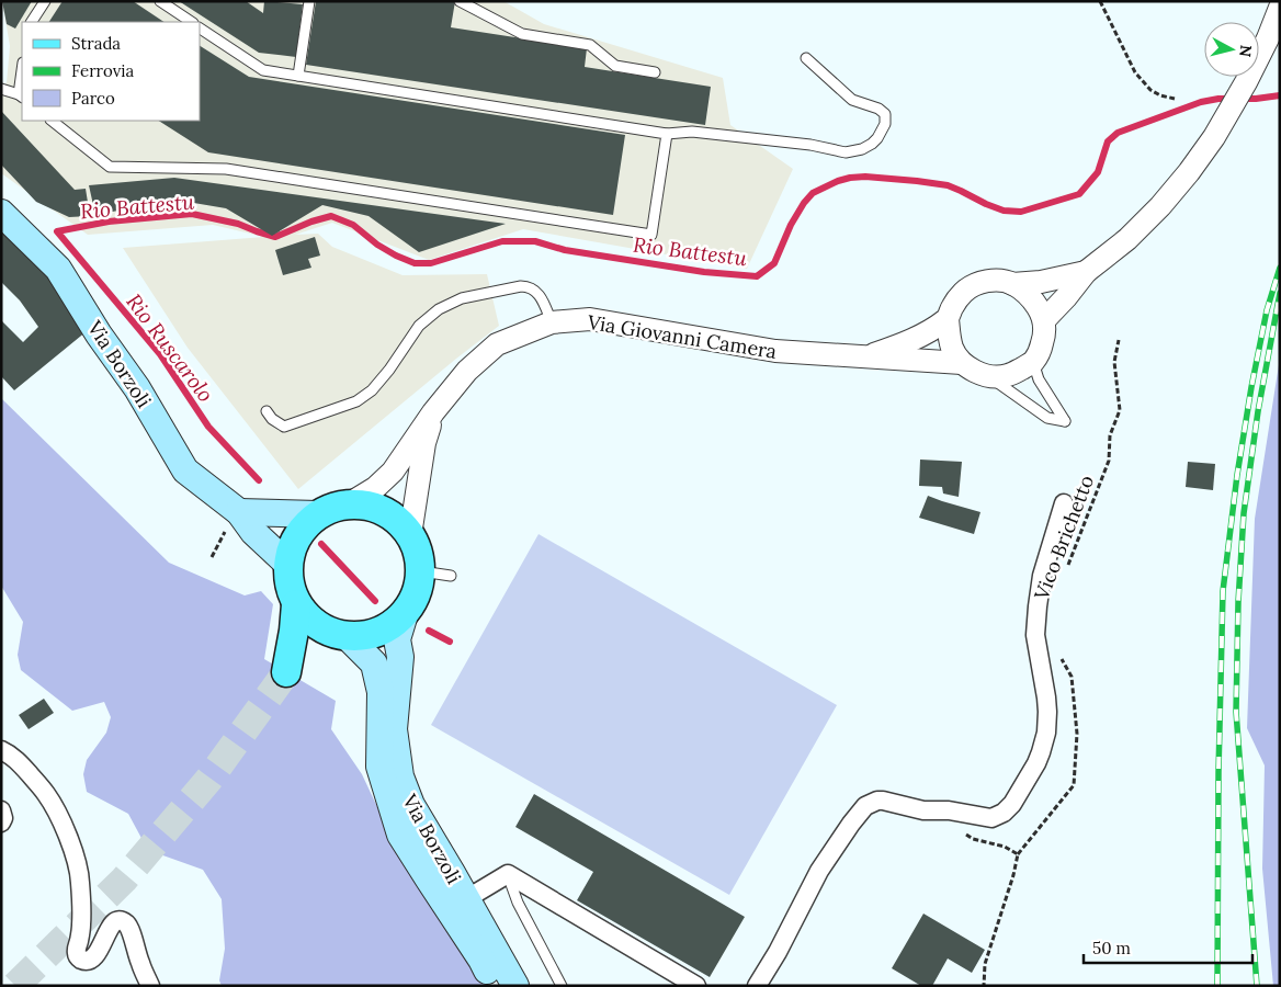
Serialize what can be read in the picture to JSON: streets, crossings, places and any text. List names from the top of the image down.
{
  "streets": {
    "main road": ["Via Borzoli"],
    "street": ["Via Giovanni Camera"],
    "path": ["Vico Brichetto"]
  },
  "crossings": [
    ["Via Giovanni Camera", "Via Borzoli"]
  ],
  "water": ["Rio Battestu", "Rio Ruscarolo"],
  "legend": ["Strada", "Ferrovia", "Parco"],
  "scale_bar": "50 m",
  "north": "right"
}
